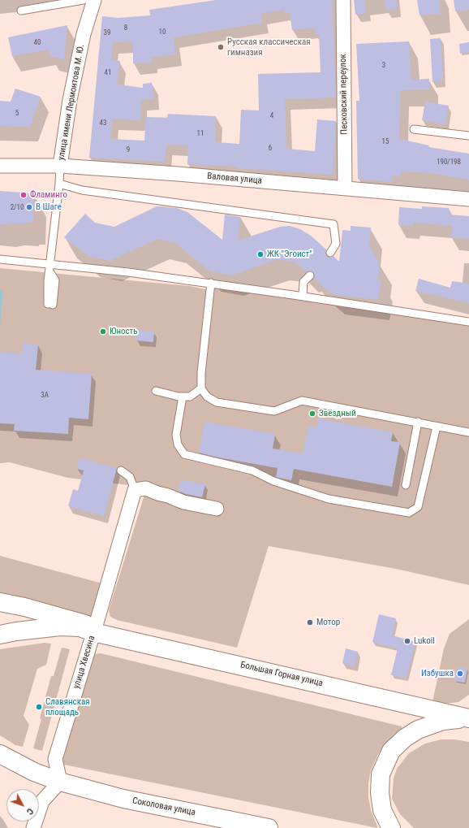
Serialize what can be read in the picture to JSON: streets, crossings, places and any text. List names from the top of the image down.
{
  "streets": {
    "main road": ["Большая Горная улица", "Соколовая улица"],
    "street": [
      "Песковский переулок",
      "улица имени Лермонтова М. Ю.",
      "Валовая улица",
      "улица Хвесина"
    ]
  },
  "crossings": [
    ["Песковский переулок", "Валовая улица"],
    ["улица имени Лермонтова М. Ю.", "Валовая улица"],
    ["улица Хвесина", "Большая Горная улица"],
    ["улица Хвесина", "Соколовая улица"]
  ],
  "places": [
    "Русская классическая гимназия",
    "Фламинго",
    "В Шаге",
    "ЖК \"Эгоист\"",
    "Юность",
    "Звёздный",
    "Мотор",
    "Lukoil",
    "Избушка",
    "Славянская площадь"
  ],
  "house_numbers": [
    "8",
    "10",
    "39",
    "40",
    "3",
    "41",
    "5",
    "4",
    "43",
    "11",
    "15",
    "6",
    "9",
    "190/198",
    "2/10",
    "3А"
  ],
  "north": "bottom right"
}
